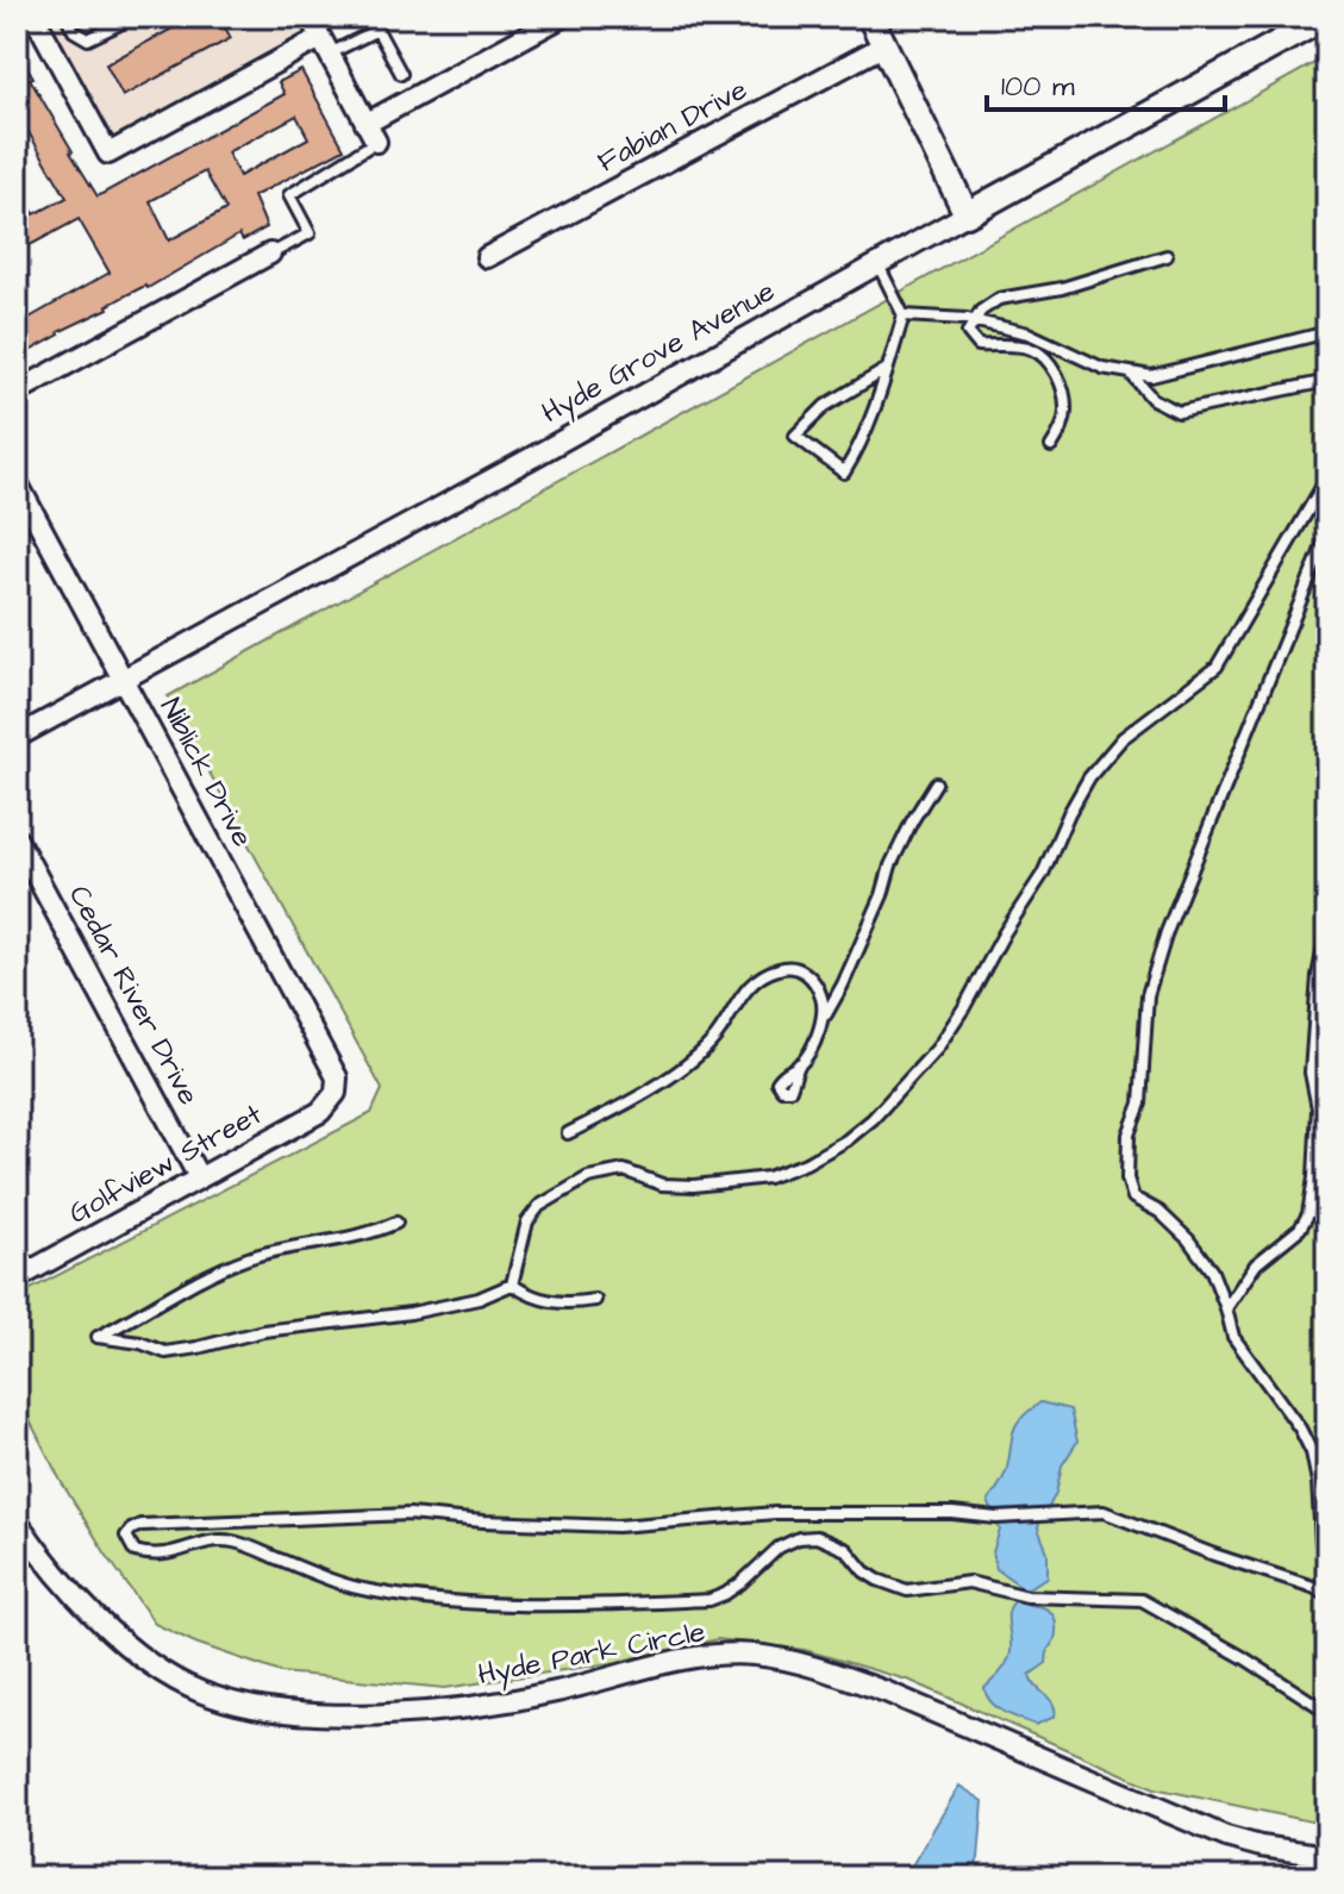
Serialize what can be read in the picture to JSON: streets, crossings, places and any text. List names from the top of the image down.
{
  "streets": {
    "street": [
      "Fabian Drive",
      "Hyde Grove Avenue",
      "Niblick Drive",
      "Cedar River Drive",
      "Golfview Street",
      "Hyde Park Circle"
    ]
  },
  "crossings": [
    ["Hyde Grove Avenue", "Niblick Drive"],
    ["Niblick Drive", "Golfview Street"],
    ["Cedar River Drive", "Golfview Street"]
  ],
  "scale_bar": "100 m"
}
